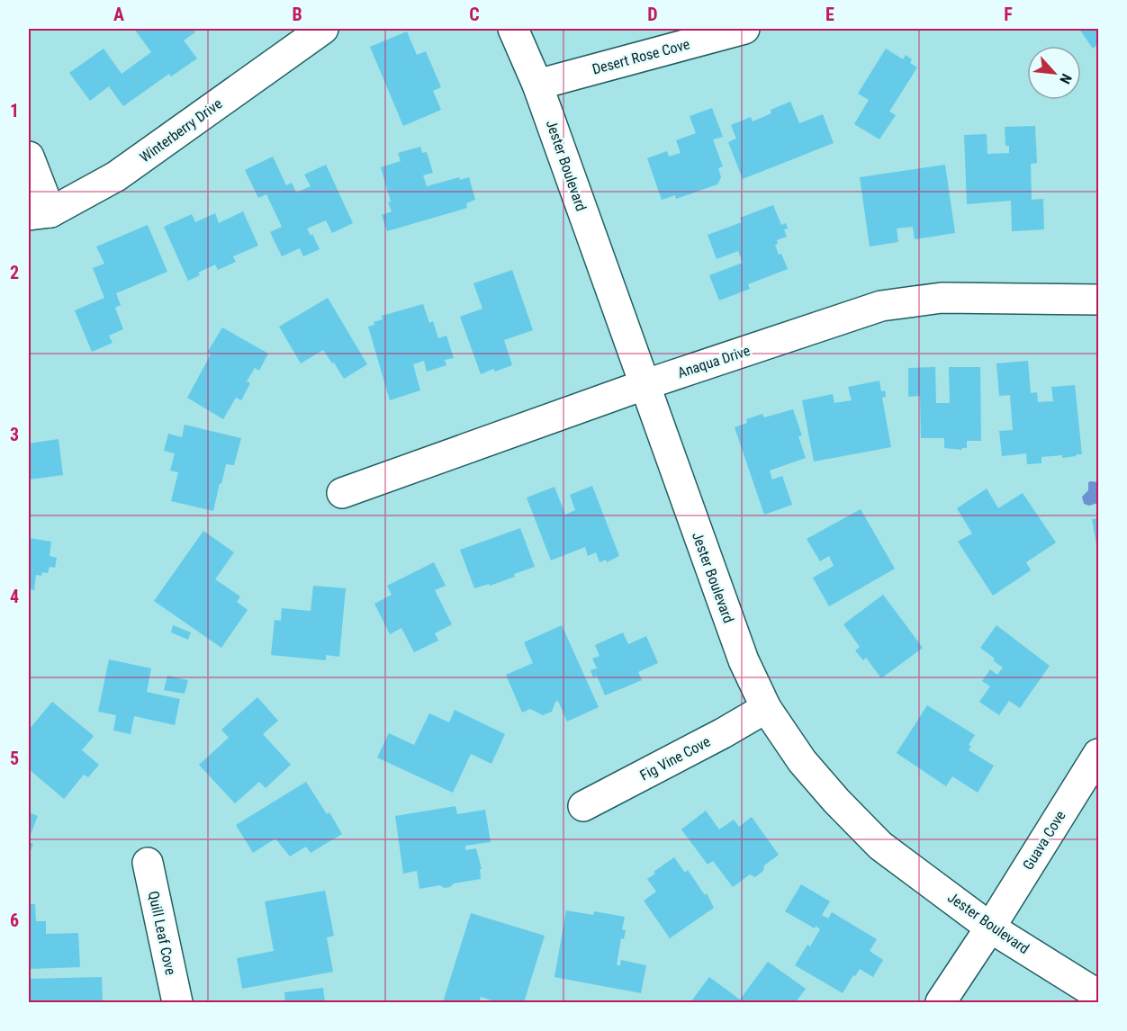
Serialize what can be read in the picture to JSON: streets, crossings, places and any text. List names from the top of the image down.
{
  "streets": {
    "street": [
      "Desert Rose Cove",
      "Winterberry Drive",
      "Jester Boulevard",
      "Anaqua Drive",
      "Fig Vine Cove",
      "Guava Cove",
      "Quill Leaf Cove"
    ]
  },
  "crossings": [
    ["Desert Rose Cove", "Jester Boulevard"],
    ["Jester Boulevard", "Anaqua Drive"],
    ["Jester Boulevard", "Fig Vine Cove"],
    ["Jester Boulevard", "Guava Cove"]
  ],
  "north": "bottom right",
  "grid": {
    "columns": [
      "A",
      "B",
      "C",
      "D",
      "E",
      "F"
    ],
    "rows": [
      "1",
      "2",
      "3",
      "4",
      "5",
      "6"
    ]
  }
}
